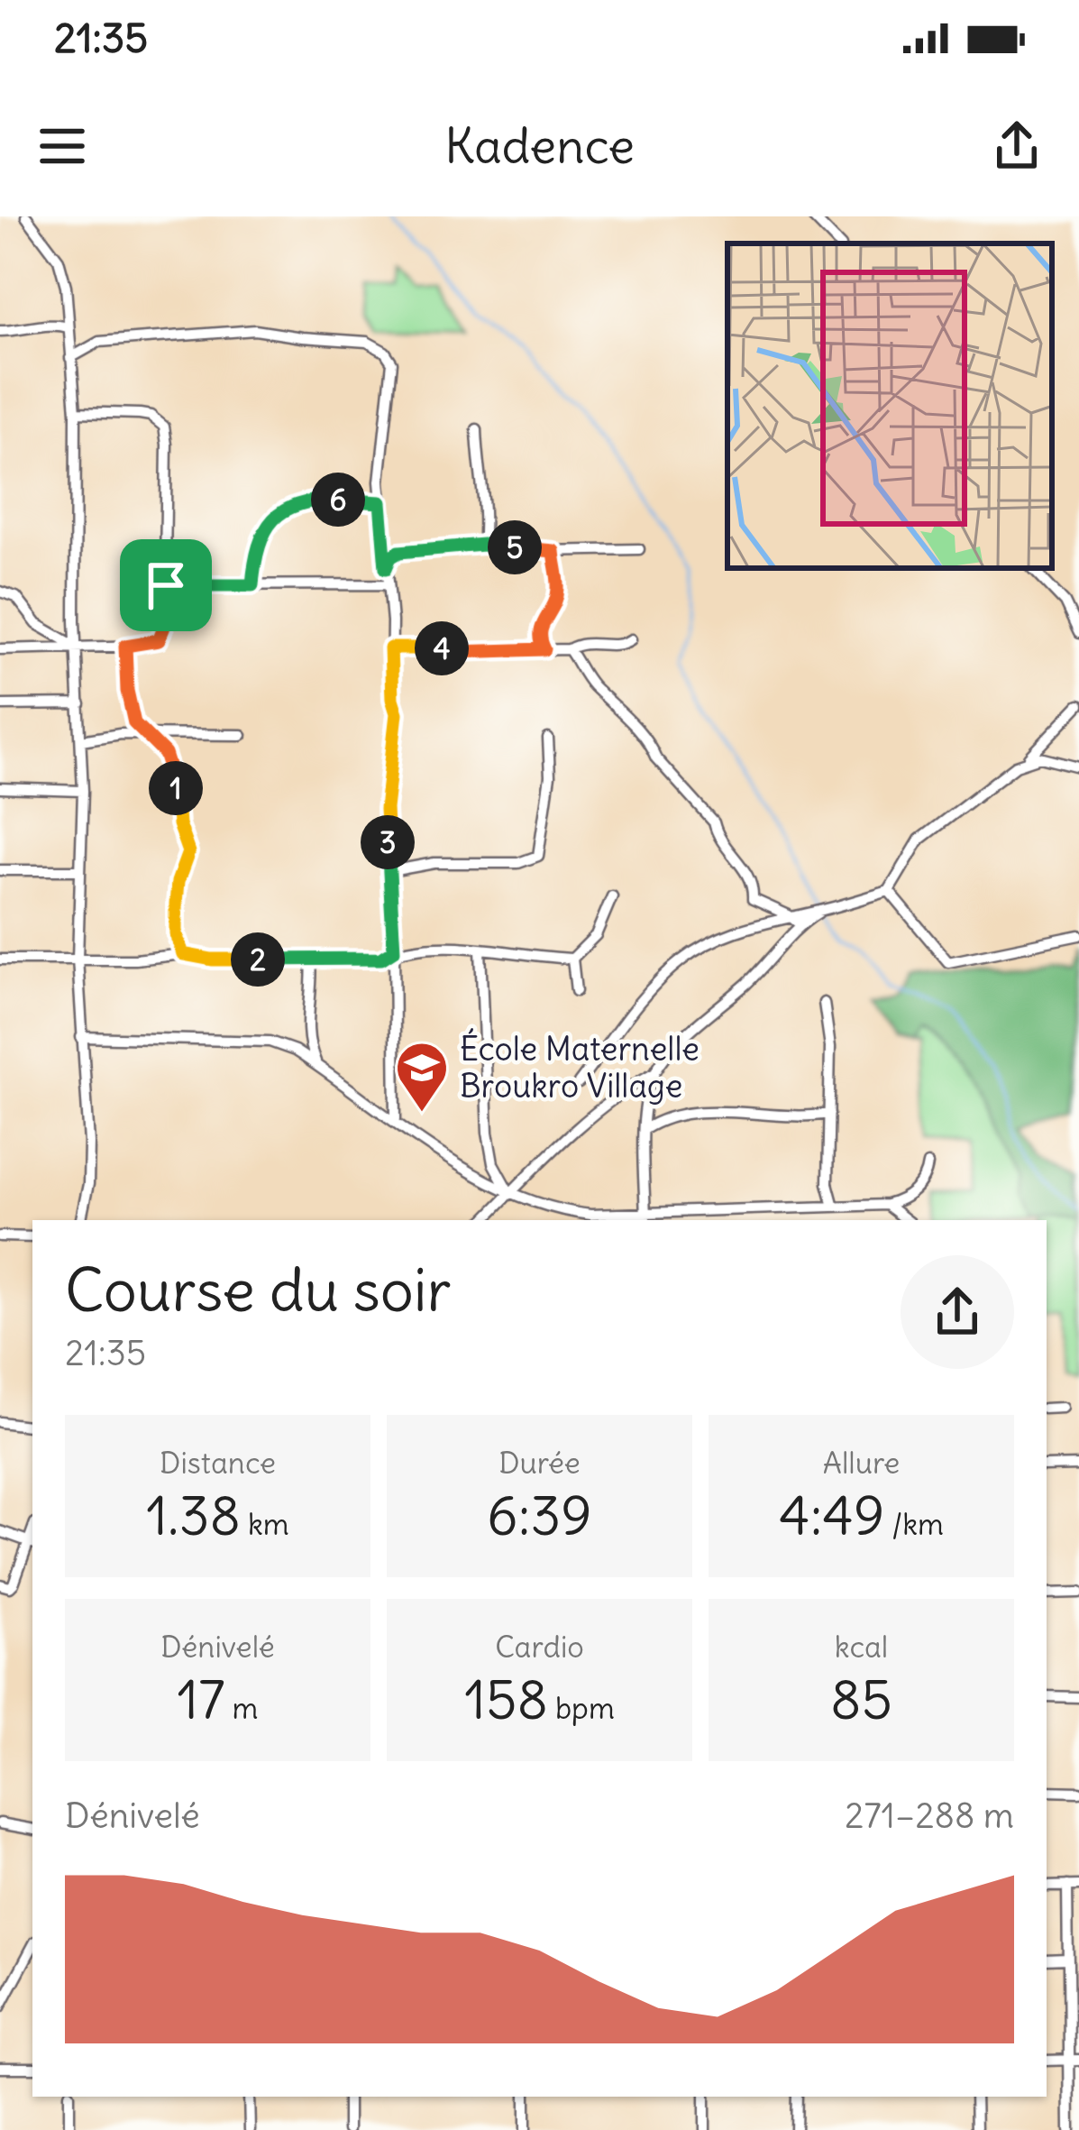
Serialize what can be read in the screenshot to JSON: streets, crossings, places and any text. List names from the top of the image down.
{
  "places": {
    "school or university": ["École Maternelle Broukro Village"]
  },
  "page": {
    "status": "21:35",
    "header": "Kadence",
    "pins": [
      "6",
      "5",
      "4",
      "1",
      "3",
      "2"
    ],
    "heading": ["Course du soir", "21:35"],
    "stats": [
      ["Distance", "1.38 km"],
      ["Durée", "6:39"],
      ["Allure", "4:49 /km"],
      ["Dénivelé", "17 m"],
      ["Cardio", "158 bpm"],
      ["kcal", "85"]
    ],
    "chart": ["Dénivelé", "271–288 m"]
  }
}
